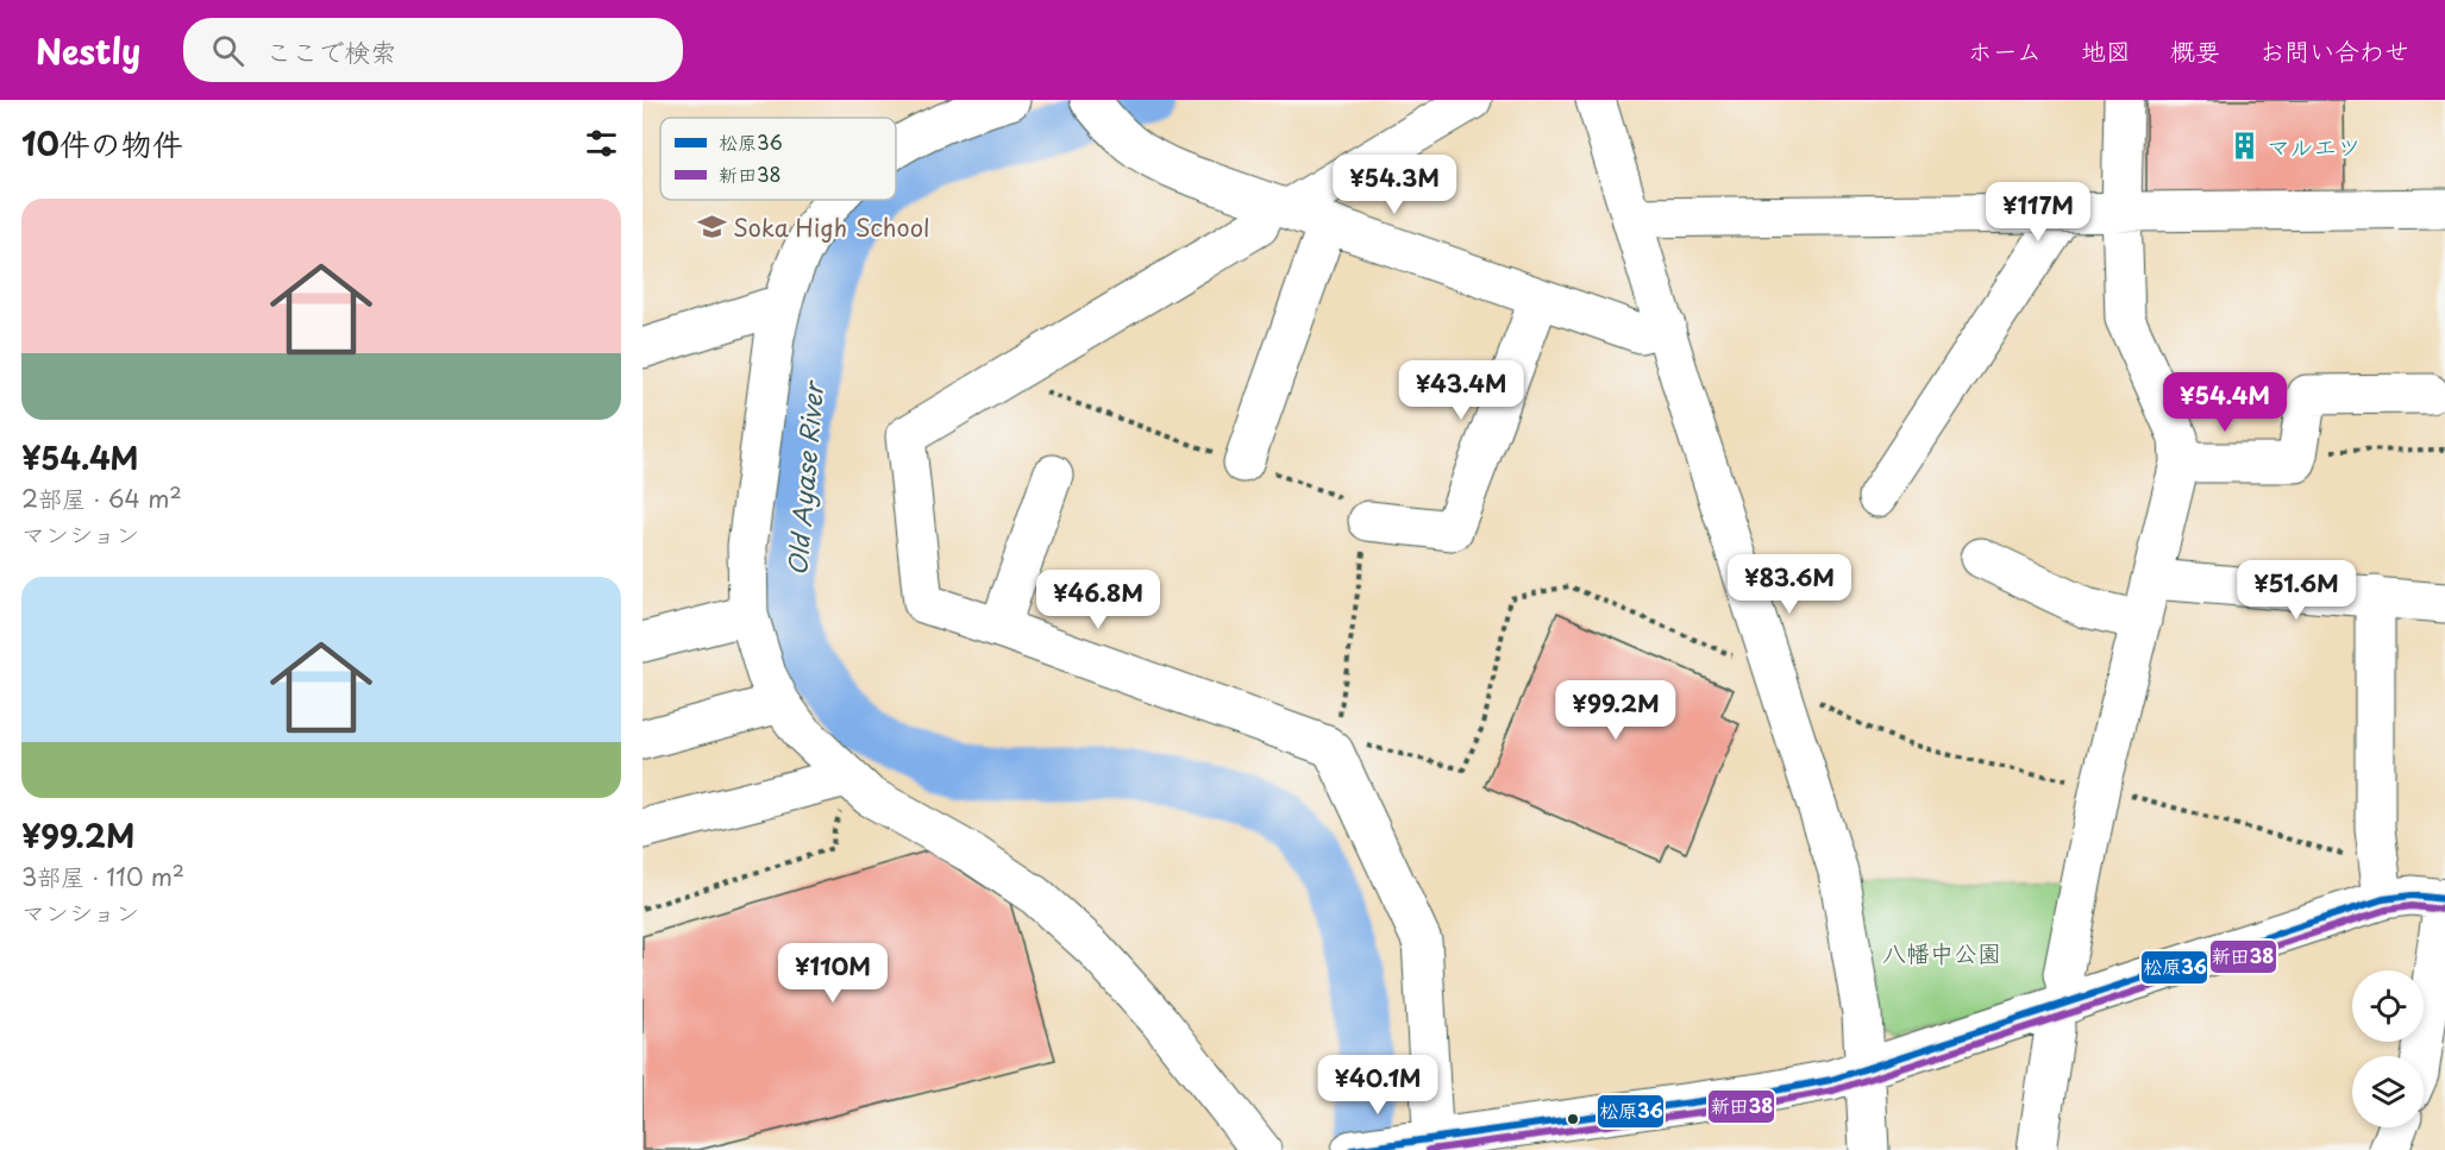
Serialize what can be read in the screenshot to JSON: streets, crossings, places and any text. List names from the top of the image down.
{
  "water": ["Old Ayase River"],
  "parks": ["八幡中公園"],
  "places": {
    "building": ["マルエツ"],
    "school or university": ["Soka High School"]
  },
  "lines": ["transit line 松原36", "transit line 新田38"],
  "legend": ["松原36", "新田38"],
  "page": {
    "header": "Nestly",
    "search": "ここで検索",
    "nav": [
      "ホーム",
      "地図",
      "概要",
      "お問い合わせ"
    ],
    "heading": "10件の物件",
    "price": [
      "¥54.3M",
      "¥117M",
      "¥43.4M",
      "¥54.4M",
      "¥83.6M",
      "¥51.6M",
      "¥46.8M",
      "¥99.2M",
      "¥110M",
      "¥40.1M"
    ],
    "list": [
      {
        "name": "¥54.4M",
        "note": "2部屋 · 64 m² · マンション"
      },
      {
        "name": "¥99.2M",
        "note": "3部屋 · 110 m² · マンション"
      }
    ]
  }
}
